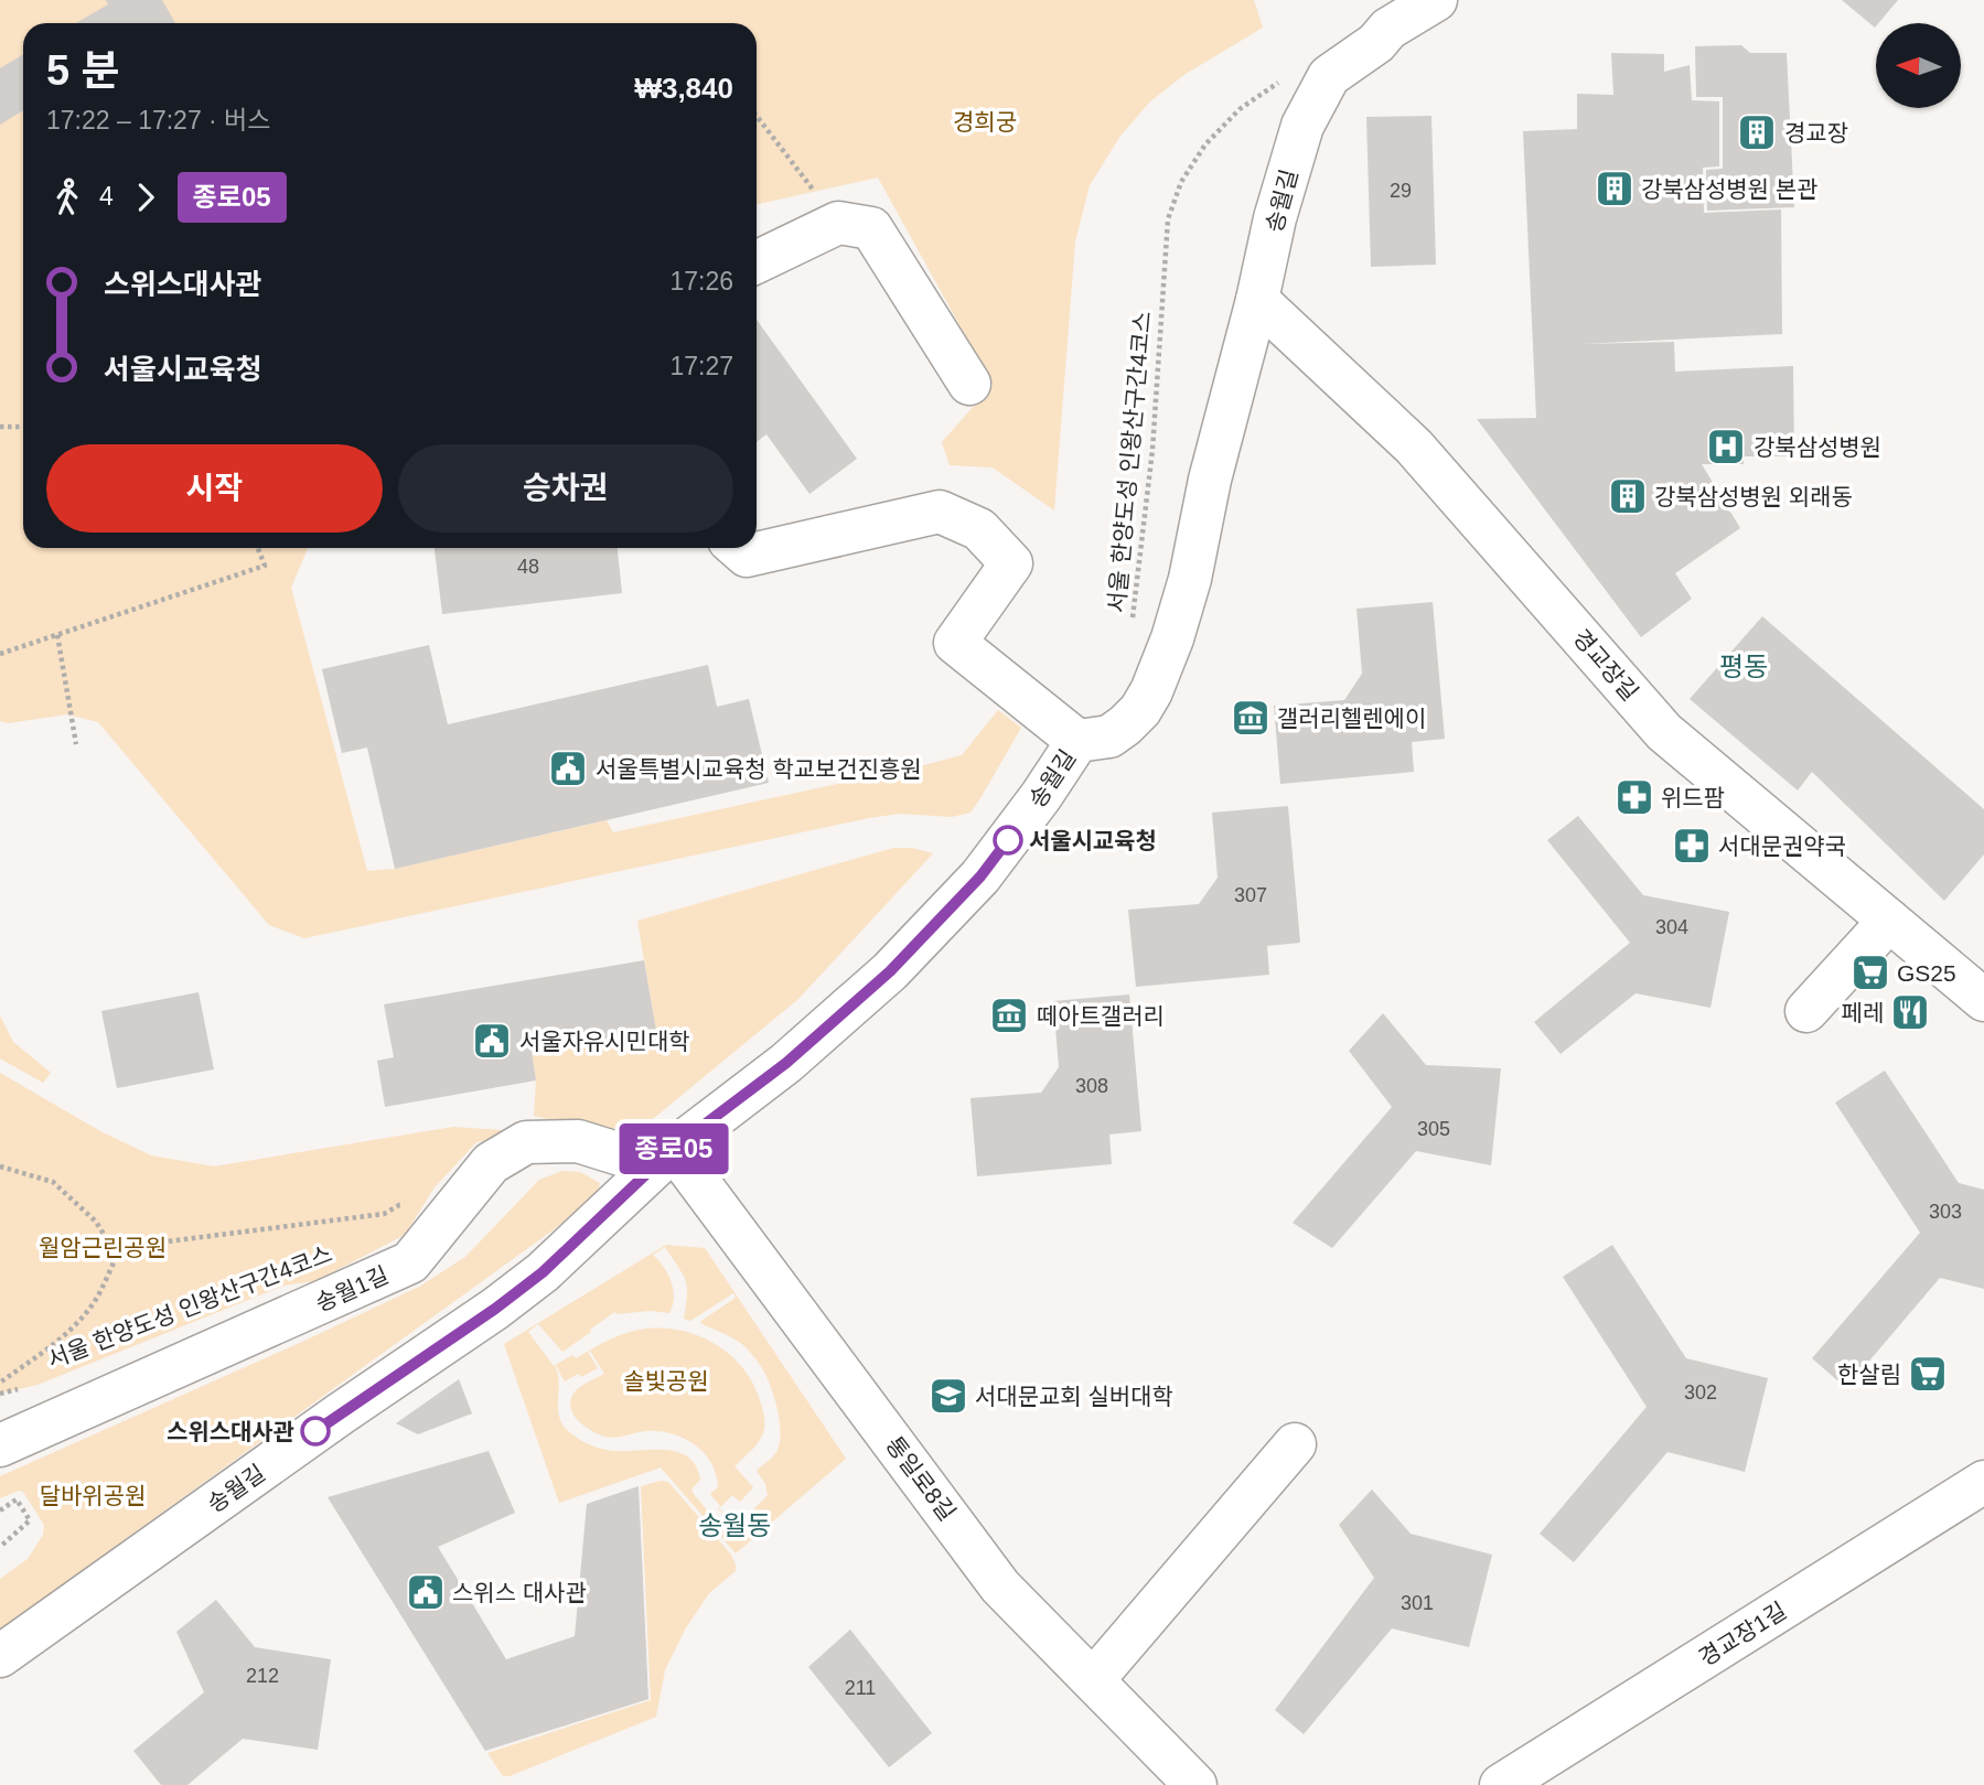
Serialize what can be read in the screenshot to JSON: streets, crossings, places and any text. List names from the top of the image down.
{
  "streets": {
    "street": [
      "송월길",
      "경교장길",
      "송월1길",
      "통일로8길",
      "경교장1길"
    ],
    "path": ["서울 한양도성 인왕산구간4코스"]
  },
  "crossings": [
    ["송월길", "경교장길"],
    ["송월길", "송월1길"],
    ["송월길", "통일로8길"],
    ["송월1길", "통일로8길"]
  ],
  "districts": ["평동", "송월동"],
  "parks": [
    "경희궁",
    "월암근린공원",
    "솔빛공원",
    "달바위공원"
  ],
  "places": {
    "building": ["경교장", "강북삼성병원 본관", "강북삼성병원 외래동"],
    "hospital": ["강북삼성병원"],
    "museum": ["갤러리헬렌에이", "떼아트갤러리"],
    "public building": ["서울특별시교육청 학교보건진흥원", "서울자유시민대학", "스위스 대사관"],
    "pharmacy": ["위드팜", "서대문권약국"],
    "other": ["서울시교육청", "스위스대사관"],
    "supermarket": ["GS25", "한살림"],
    "restaurant": ["페레"],
    "school or university": ["서대문교회 실버대학"]
  },
  "lines": ["bus line 종로05"],
  "house_numbers": [
    "29",
    "48",
    "307",
    "304",
    "308",
    "305",
    "303",
    "302",
    "301",
    "212",
    "211"
  ],
  "north": "left",
  "page": {
    "on_map": "종로05",
    "heading": ["5 분", "17:22 – 17:27 · 버스", "₩3,840"],
    "legs": ["4", "종로05"],
    "list": [
      {
        "name": "스위스대사관",
        "value": "17:26"
      },
      {
        "name": "서울시교육청",
        "value": "17:27"
      }
    ],
    "buttons": ["시작", "승차권"]
  }
}
